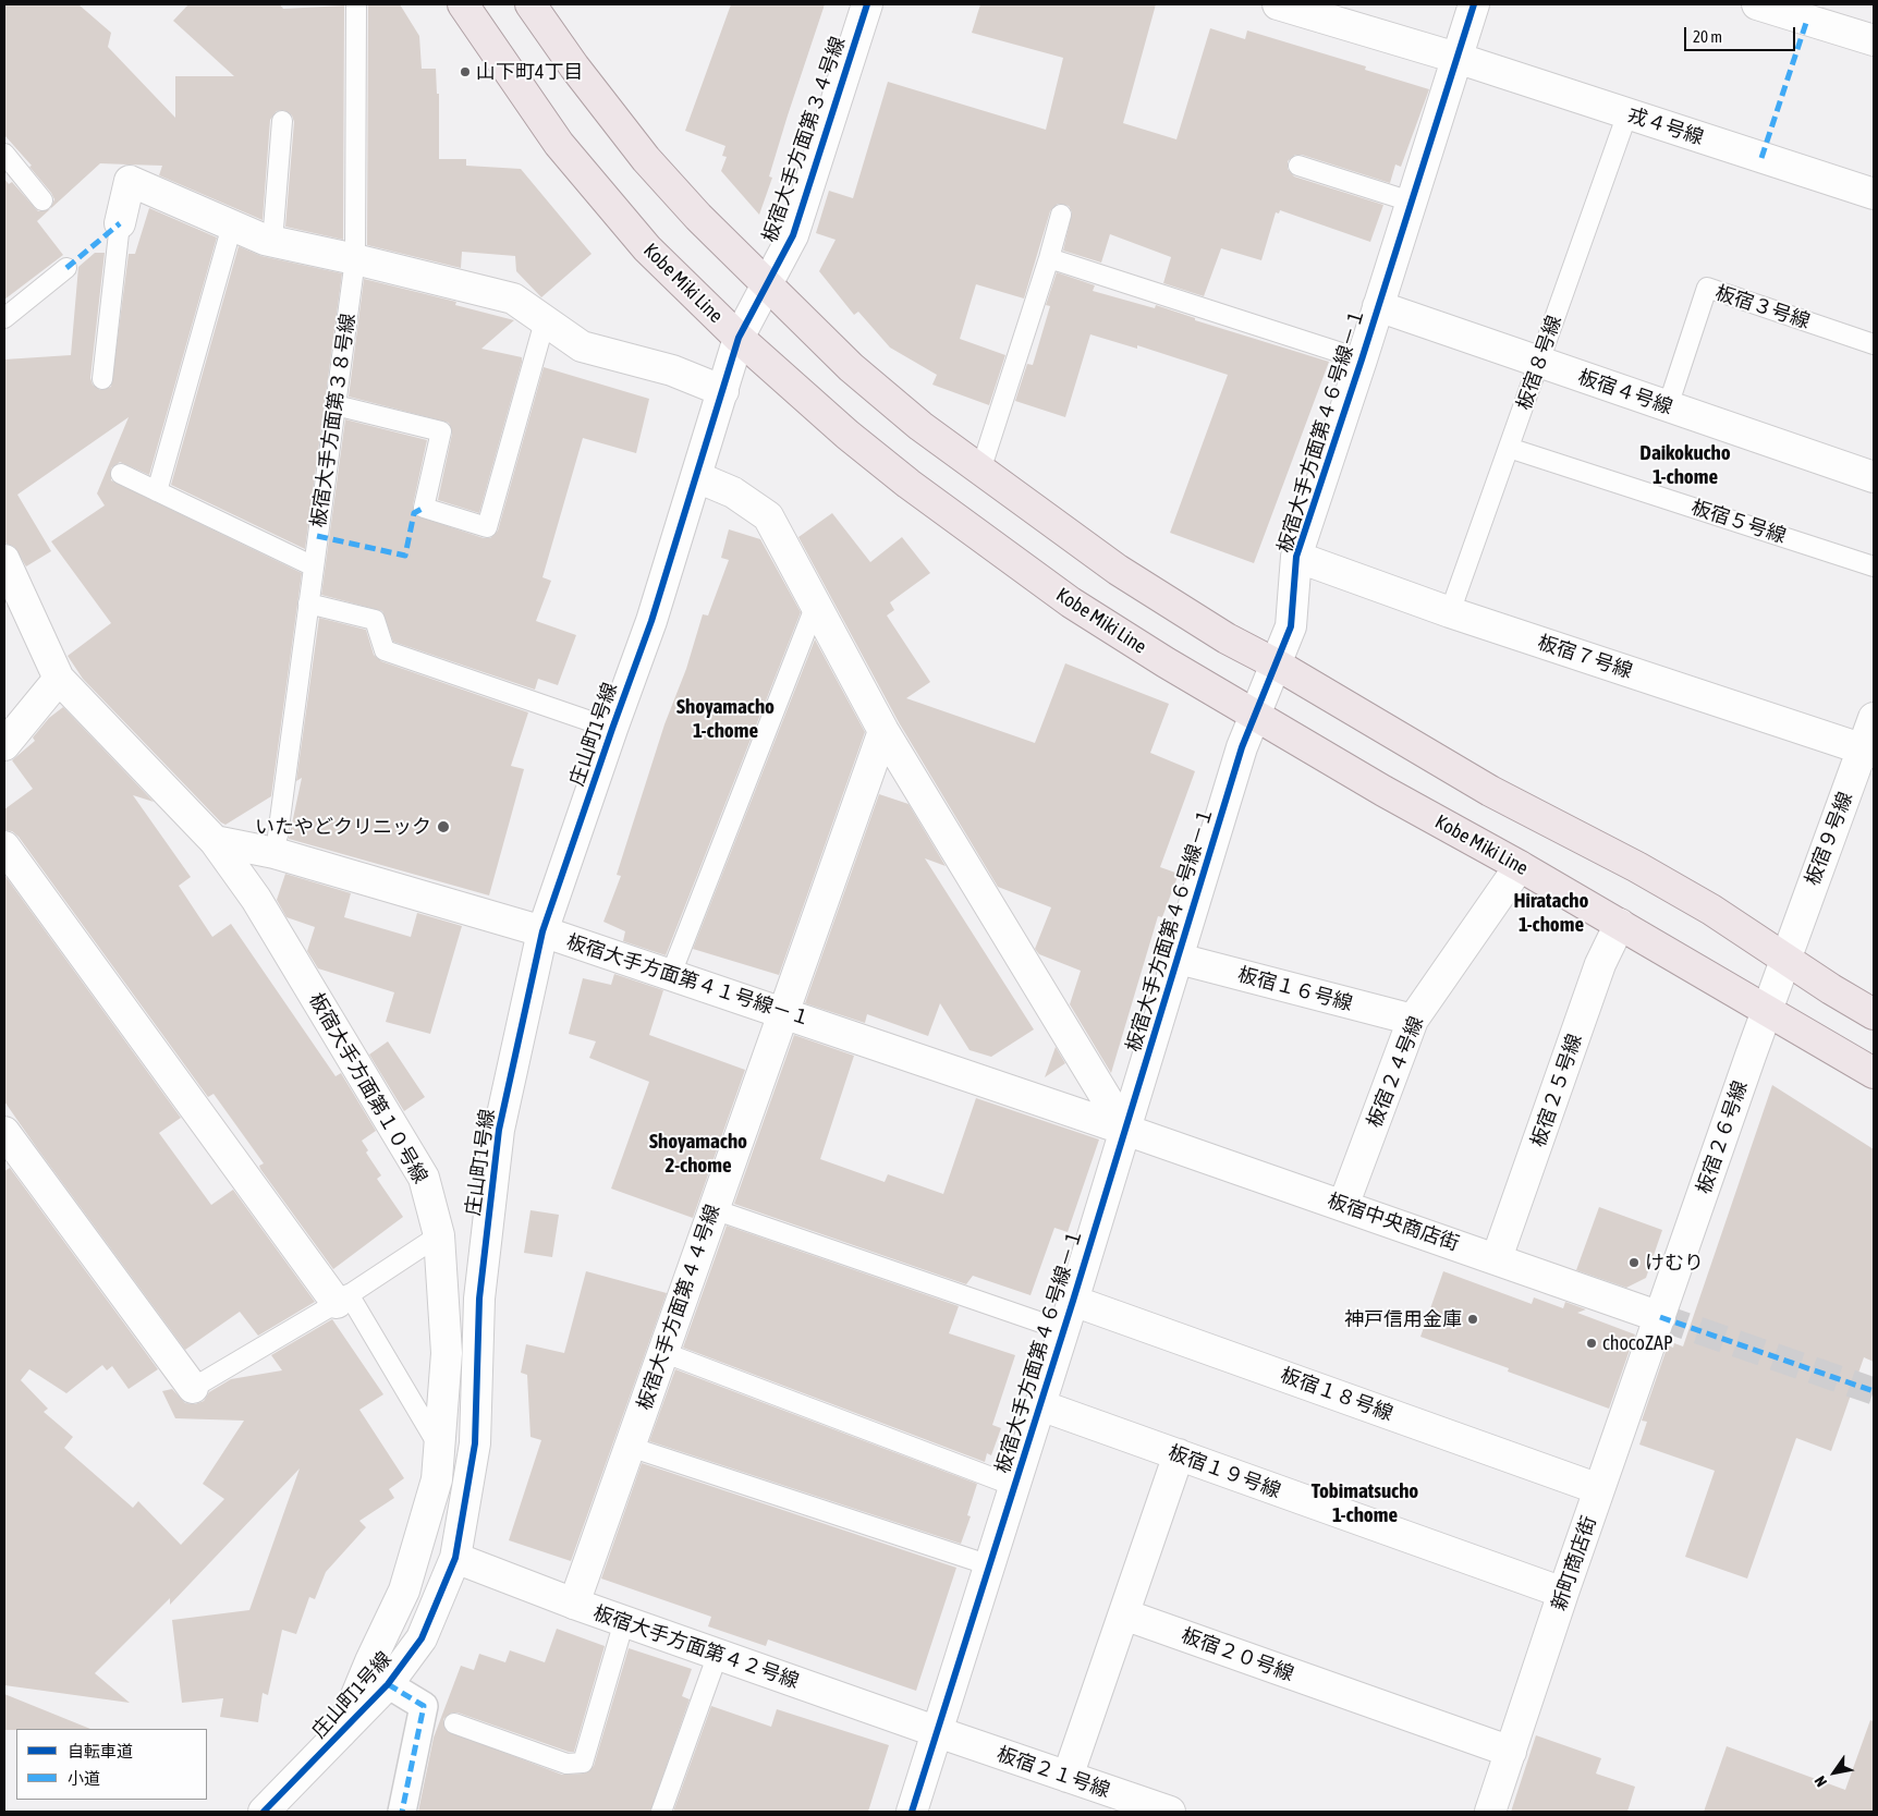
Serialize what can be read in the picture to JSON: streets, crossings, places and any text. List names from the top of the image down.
{
  "streets": {
    "main road": ["Kobe Miki Line"],
    "street": [
      "戎４号線",
      "板宿大手方面第３４号線",
      "板宿４号線",
      "板宿大手方面第４６号線－１",
      "板宿７号線",
      "庄山町1号線",
      "板宿９号線",
      "板宿大手方面第４１号線－１",
      "板宿１６号線",
      "板宿２４号線",
      "板宿大手方面第１０号線",
      "板宿２５号線",
      "板宿２６号線",
      "板宿中央商店街",
      "板宿大手方面第４４号線",
      "板宿１８号線",
      "板宿１９号線",
      "新町商店街",
      "板宿大手方面第４２号線",
      "板宿２０号線",
      "板宿２１号線"
    ],
    "lane": [
      "板宿３号線",
      "板宿８号線",
      "板宿大手方面第３８号線",
      "板宿５号線"
    ]
  },
  "crossings": [
    ["戎４号線", "板宿８号線"],
    ["戎４号線", "板宿大手方面第４６号線－１"],
    ["板宿大手方面第３４号線", "Kobe Miki Line"],
    ["板宿大手方面第３４号線", "庄山町1号線"],
    ["Kobe Miki Line", "板宿大手方面第４６号線－１"],
    ["Kobe Miki Line", "板宿２４号線"],
    ["Kobe Miki Line", "板宿２５号線"],
    ["Kobe Miki Line", "板宿２６号線"],
    ["板宿３号線", "板宿４号線"],
    ["板宿８号線", "板宿４号線"],
    ["板宿８号線", "板宿５号線"],
    ["板宿８号線", "板宿７号線"],
    ["板宿４号線", "板宿大手方面第４６号線－１"],
    ["板宿大手方面第４６号線－１", "板宿７号線"],
    ["板宿大手方面第４６号線－１", "板宿大手方面第４１号線－１"],
    ["板宿大手方面第４６号線－１", "板宿１６号線"],
    ["板宿大手方面第４６号線－１", "板宿中央商店街"],
    ["板宿大手方面第４６号線－１", "板宿１８号線"],
    ["板宿大手方面第４６号線－１", "板宿１９号線"],
    ["板宿大手方面第４６号線－１", "板宿大手方面第４２号線"],
    ["板宿大手方面第４６号線－１", "板宿２１号線"],
    ["板宿７号線", "板宿９号線"],
    ["庄山町1号線", "板宿大手方面第４１号線－１"],
    ["庄山町1号線", "板宿大手方面第１０号線"],
    ["庄山町1号線", "板宿大手方面第４２号線"],
    ["板宿９号線", "板宿２６号線"],
    ["板宿大手方面第４１号線－１", "板宿大手方面第１０号線"],
    ["板宿大手方面第４１号線－１", "板宿中央商店街"],
    ["板宿大手方面第４１号線－１", "板宿大手方面第４４号線"],
    ["板宿１６号線", "板宿２４号線"],
    ["板宿２４号線", "板宿中央商店街"],
    ["板宿２５号線", "板宿中央商店街"],
    ["板宿２６号線", "板宿中央商店街"],
    ["板宿２６号線", "新町商店街"],
    ["板宿中央商店街", "新町商店街"],
    ["板宿大手方面第４４号線", "板宿大手方面第４２号線"],
    ["板宿１８号線", "新町商店街"],
    ["板宿１９号線", "新町商店街"],
    ["新町商店街", "板宿２０号線"],
    ["板宿大手方面第４２号線", "板宿２１号線"]
  ],
  "districts": [
    "Daikokucho 1-chome",
    "Shoyamacho 1-chome",
    "Hiratacho 1-chome",
    "Shoyamacho 2-chome",
    "Tobimatsucho 1-chome"
  ],
  "places": [
    "山下町4丁目",
    "いたやどクリニック",
    "けむり",
    "神戸信用金庫",
    "chocoZAP"
  ],
  "legend": ["自転車道", "小道"],
  "scale_bar": "20 m",
  "north": "bottom left"
}
